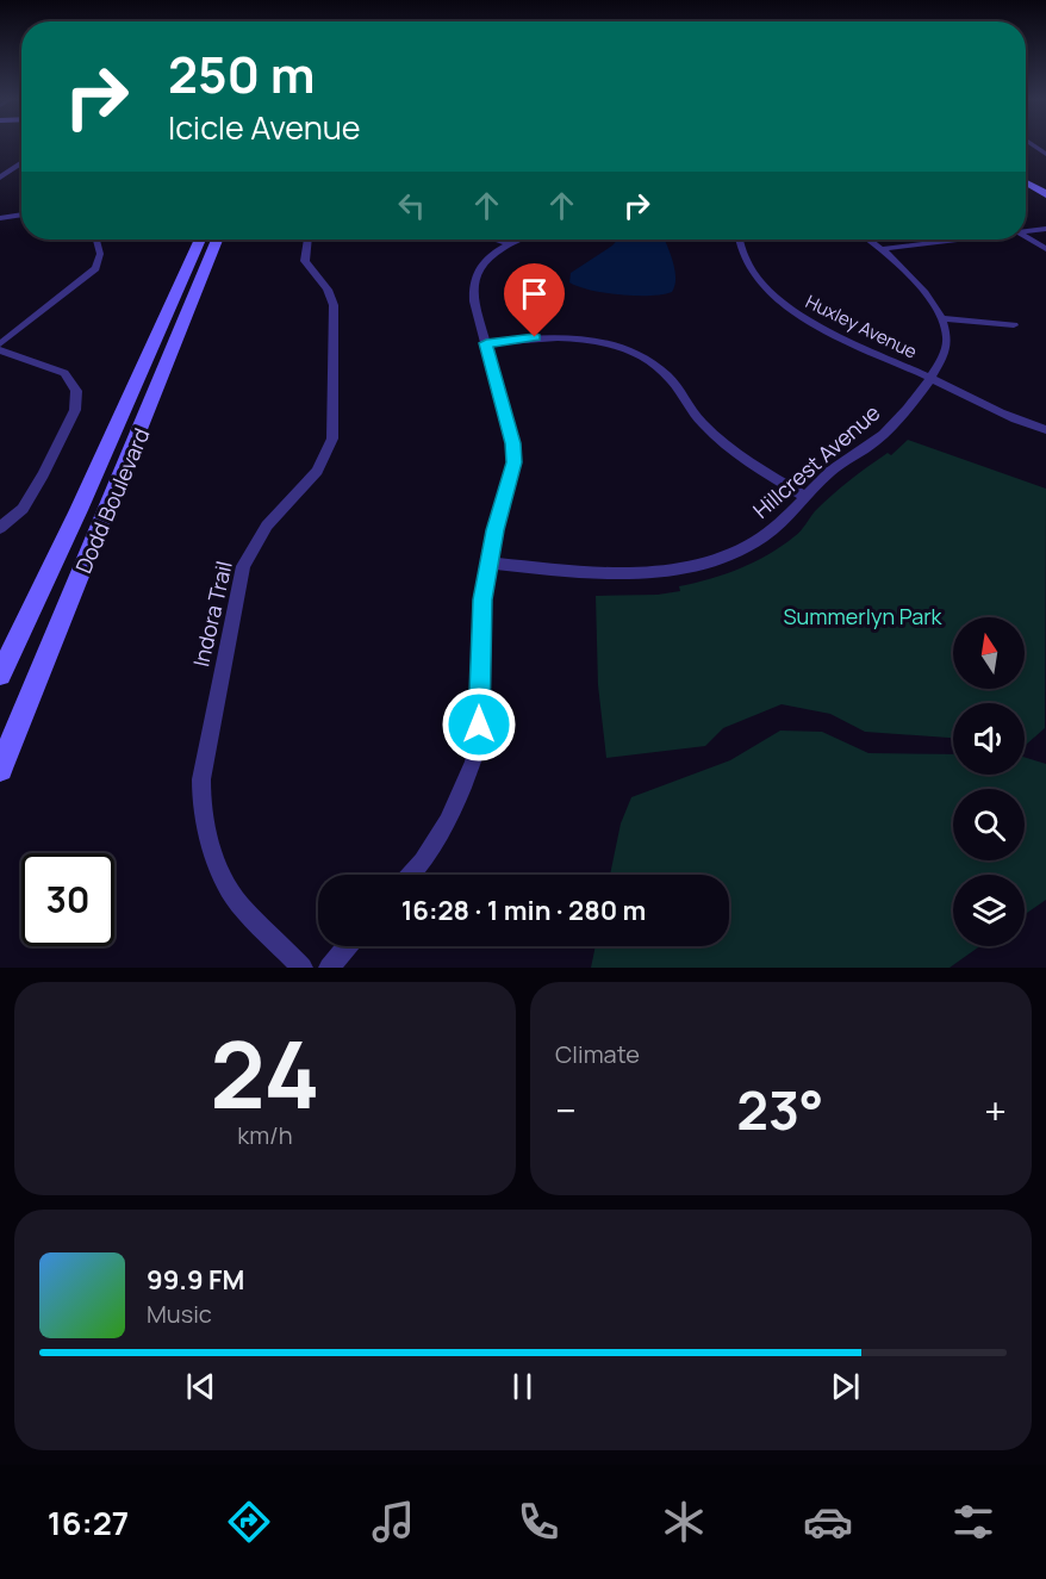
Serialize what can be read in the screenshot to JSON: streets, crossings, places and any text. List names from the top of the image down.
{
  "streets": {
    "main road": ["Dodd Boulevard"],
    "street": ["Huxley Avenue", "Hillcrest Avenue", "Indora Trail"]
  },
  "crossings": [
    ["Huxley Avenue", "Hillcrest Avenue"]
  ],
  "parks": ["Summerlyn Park"],
  "north": "top",
  "page": {
    "turn": ["250 m", "Icicle Avenue"],
    "limit": "30",
    "trip": "16:28 · 1 min · 280 m",
    "tile": [
      ["24", "km/h"],
      "Climate"
    ],
    "heat": ["−", "23°", "+"],
    "song": ["99.9 FM", "Music"],
    "tabs": "16:27"
  }
}
